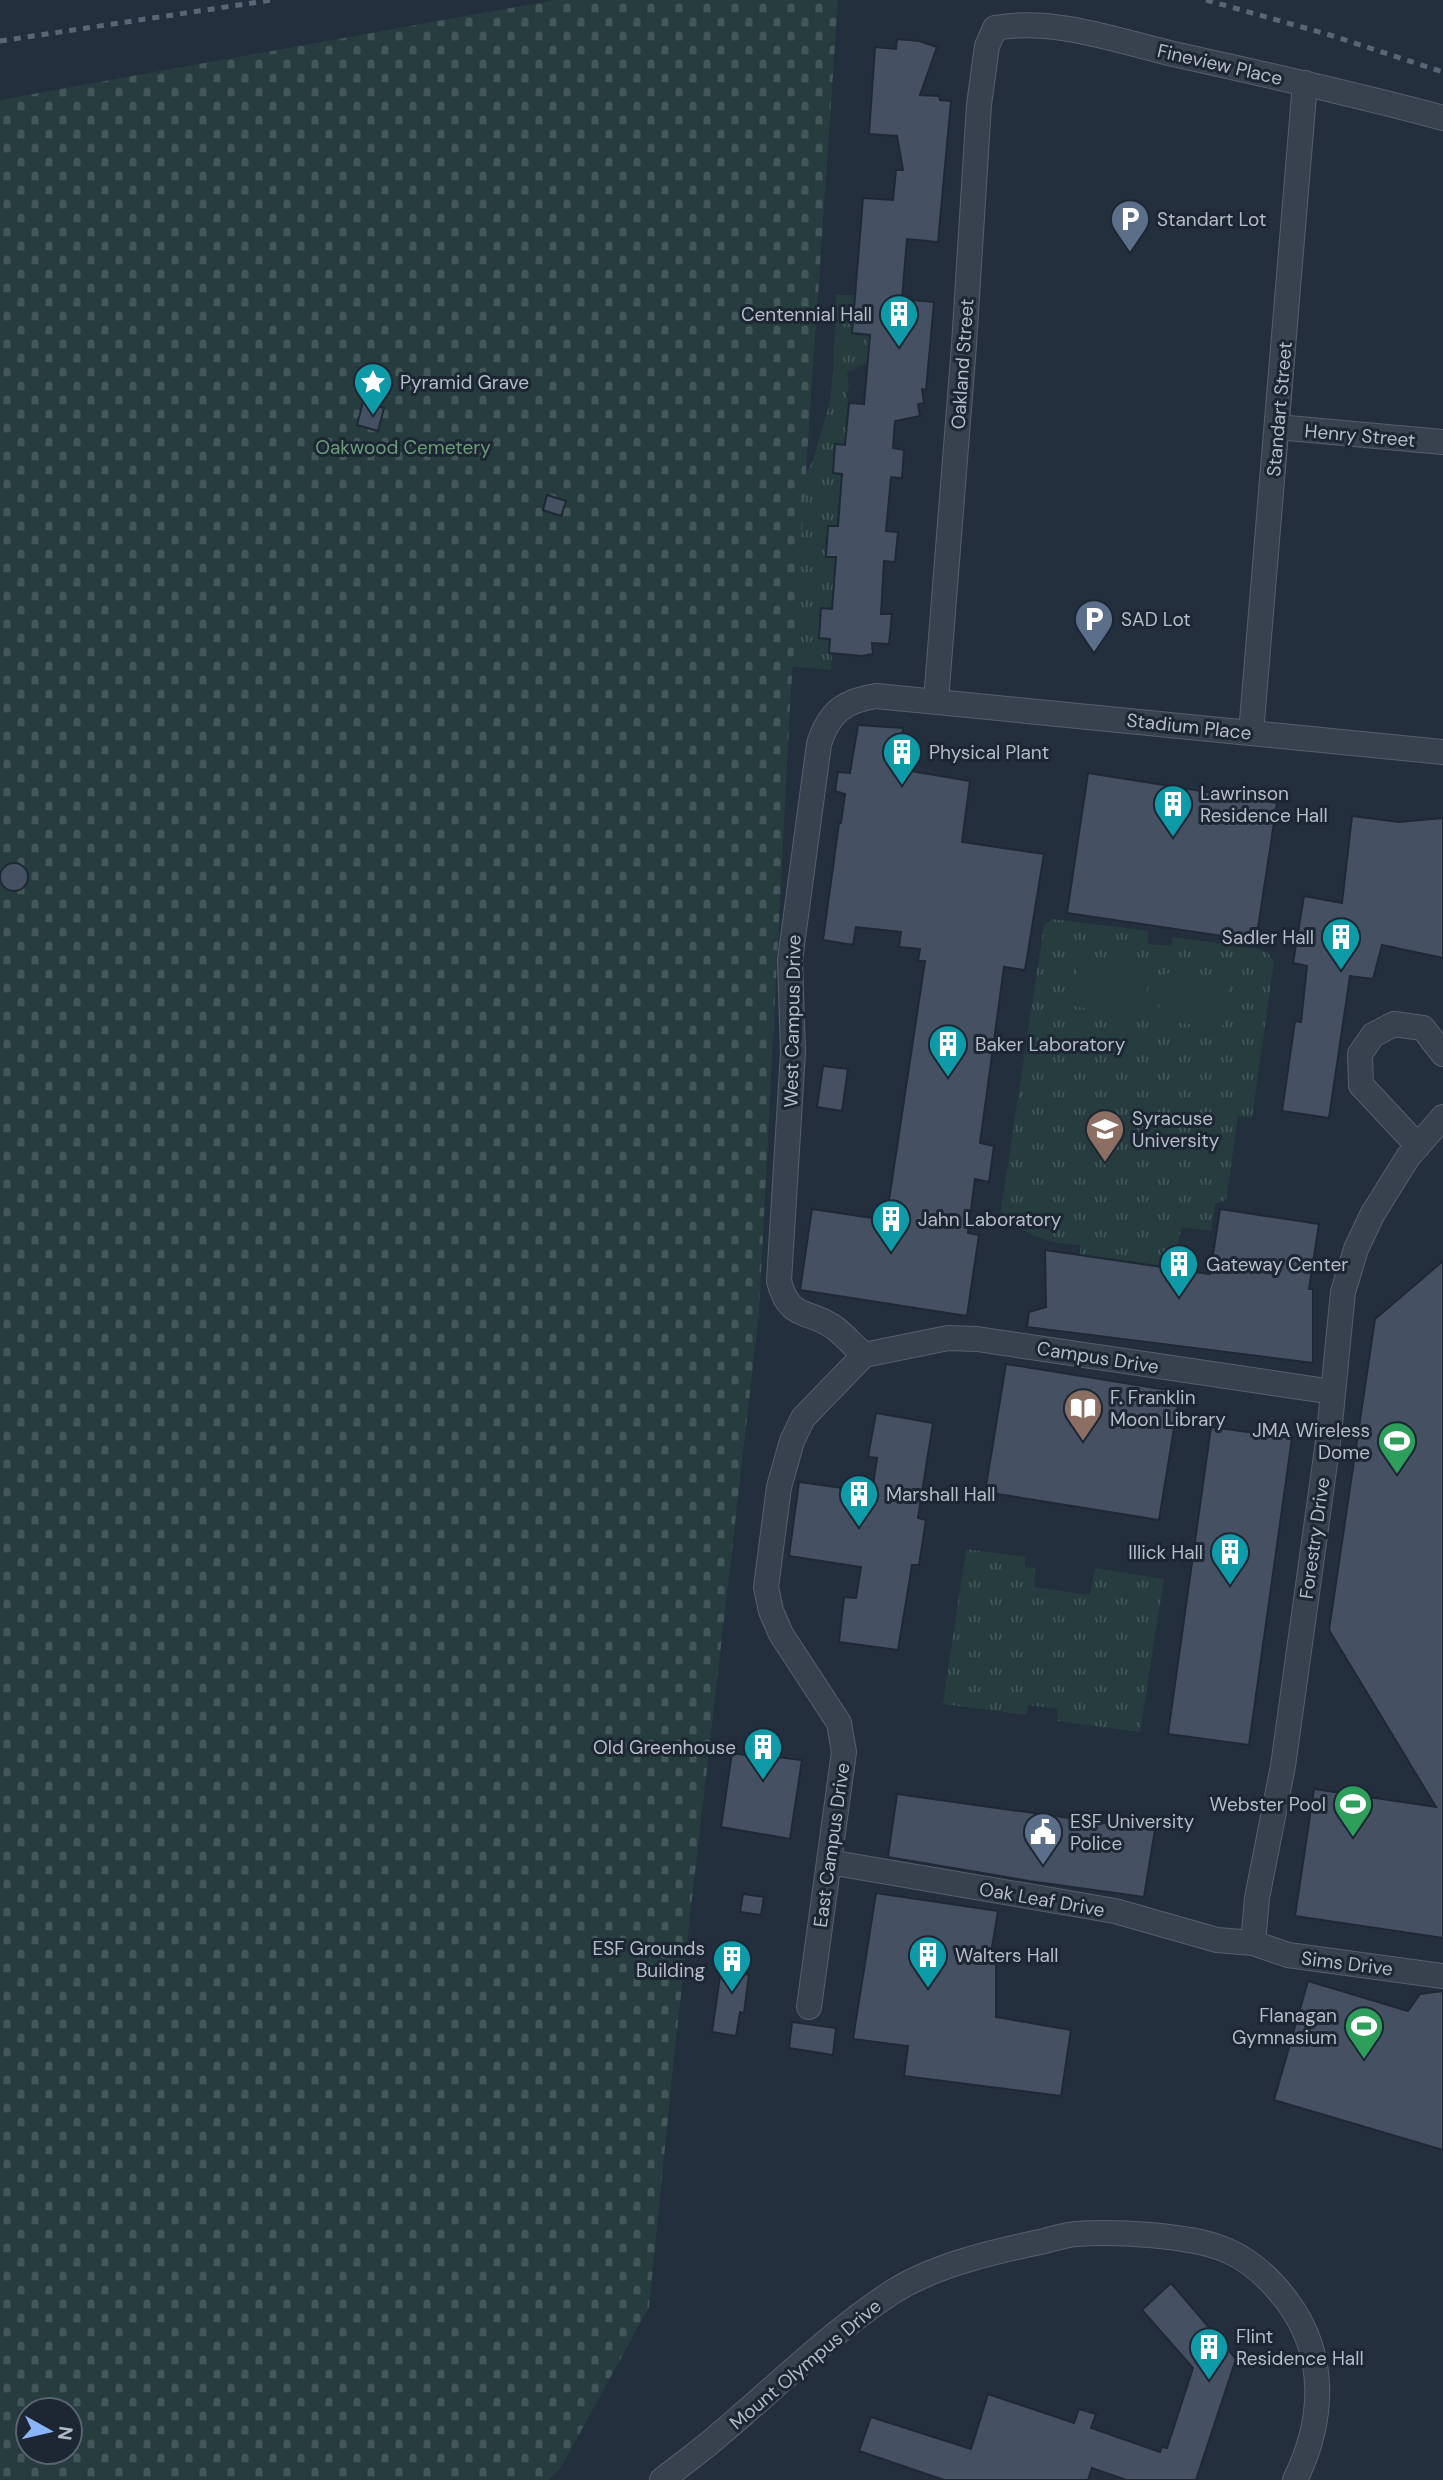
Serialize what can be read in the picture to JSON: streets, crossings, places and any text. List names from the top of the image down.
{
  "streets": {
    "street": [
      "Fineview Place",
      "Oakland Street",
      "Standart Street",
      "Henry Street",
      "Stadium Place",
      "West Campus Drive",
      "Campus Drive",
      "Forestry Drive",
      "East Campus Drive",
      "Oak Leaf Drive",
      "Sims Drive",
      "Mount Olympus Drive"
    ]
  },
  "crossings": [
    ["Fineview Place", "Oakland Street"],
    ["Fineview Place", "Standart Street"],
    ["Oakland Street", "Stadium Place"],
    ["Oakland Street", "West Campus Drive"],
    ["Standart Street", "Henry Street"],
    ["Standart Street", "Stadium Place"],
    ["Stadium Place", "West Campus Drive"],
    ["West Campus Drive", "Campus Drive"],
    ["West Campus Drive", "East Campus Drive"],
    ["Campus Drive", "Forestry Drive"],
    ["Campus Drive", "East Campus Drive"],
    ["Forestry Drive", "Oak Leaf Drive"],
    ["Forestry Drive", "Sims Drive"],
    ["East Campus Drive", "Oak Leaf Drive"],
    ["Oak Leaf Drive", "Sims Drive"]
  ],
  "parks": ["Oakwood Cemetery"],
  "places": {
    "parking": ["Standart Lot", "SAD Lot"],
    "building": [
      "Centennial Hall",
      "Physical Plant",
      "Lawrinson Residence Hall",
      "Sadler Hall",
      "Baker Laboratory",
      "Jahn Laboratory",
      "Gateway Center",
      "Marshall Hall",
      "Illick Hall",
      "Old Greenhouse",
      "Walters Hall",
      "ESF Grounds Building",
      "Flint Residence Hall"
    ],
    "place": ["Pyramid Grave"],
    "school or university": ["Syracuse University"],
    "library": ["F. Franklin Moon Library"],
    "sports": ["JMA Wireless Dome", "Webster Pool", "Flanagan Gymnasium"],
    "public building": ["ESF University Police"]
  },
  "north": "right"
}
